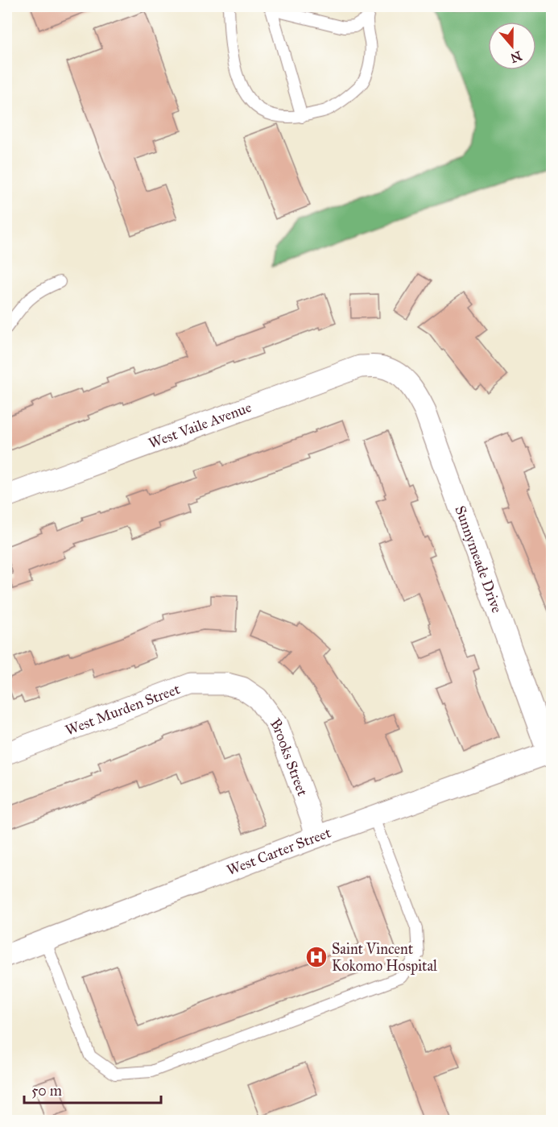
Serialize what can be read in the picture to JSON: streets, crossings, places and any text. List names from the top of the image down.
{
  "streets": {
    "street": [
      "West Vaile Avenue",
      "Sunnymeade Drive",
      "West Murden Street",
      "Brooks Street",
      "West Carter Street"
    ]
  },
  "crossings": [
    ["West Vaile Avenue", "Sunnymeade Drive"],
    ["Sunnymeade Drive", "West Carter Street"],
    ["West Murden Street", "Brooks Street"],
    ["Brooks Street", "West Carter Street"]
  ],
  "places": {
    "hospital": ["Saint Vincent Kokomo Hospital"]
  },
  "scale_bar": "50 m",
  "north": "bottom"
}
